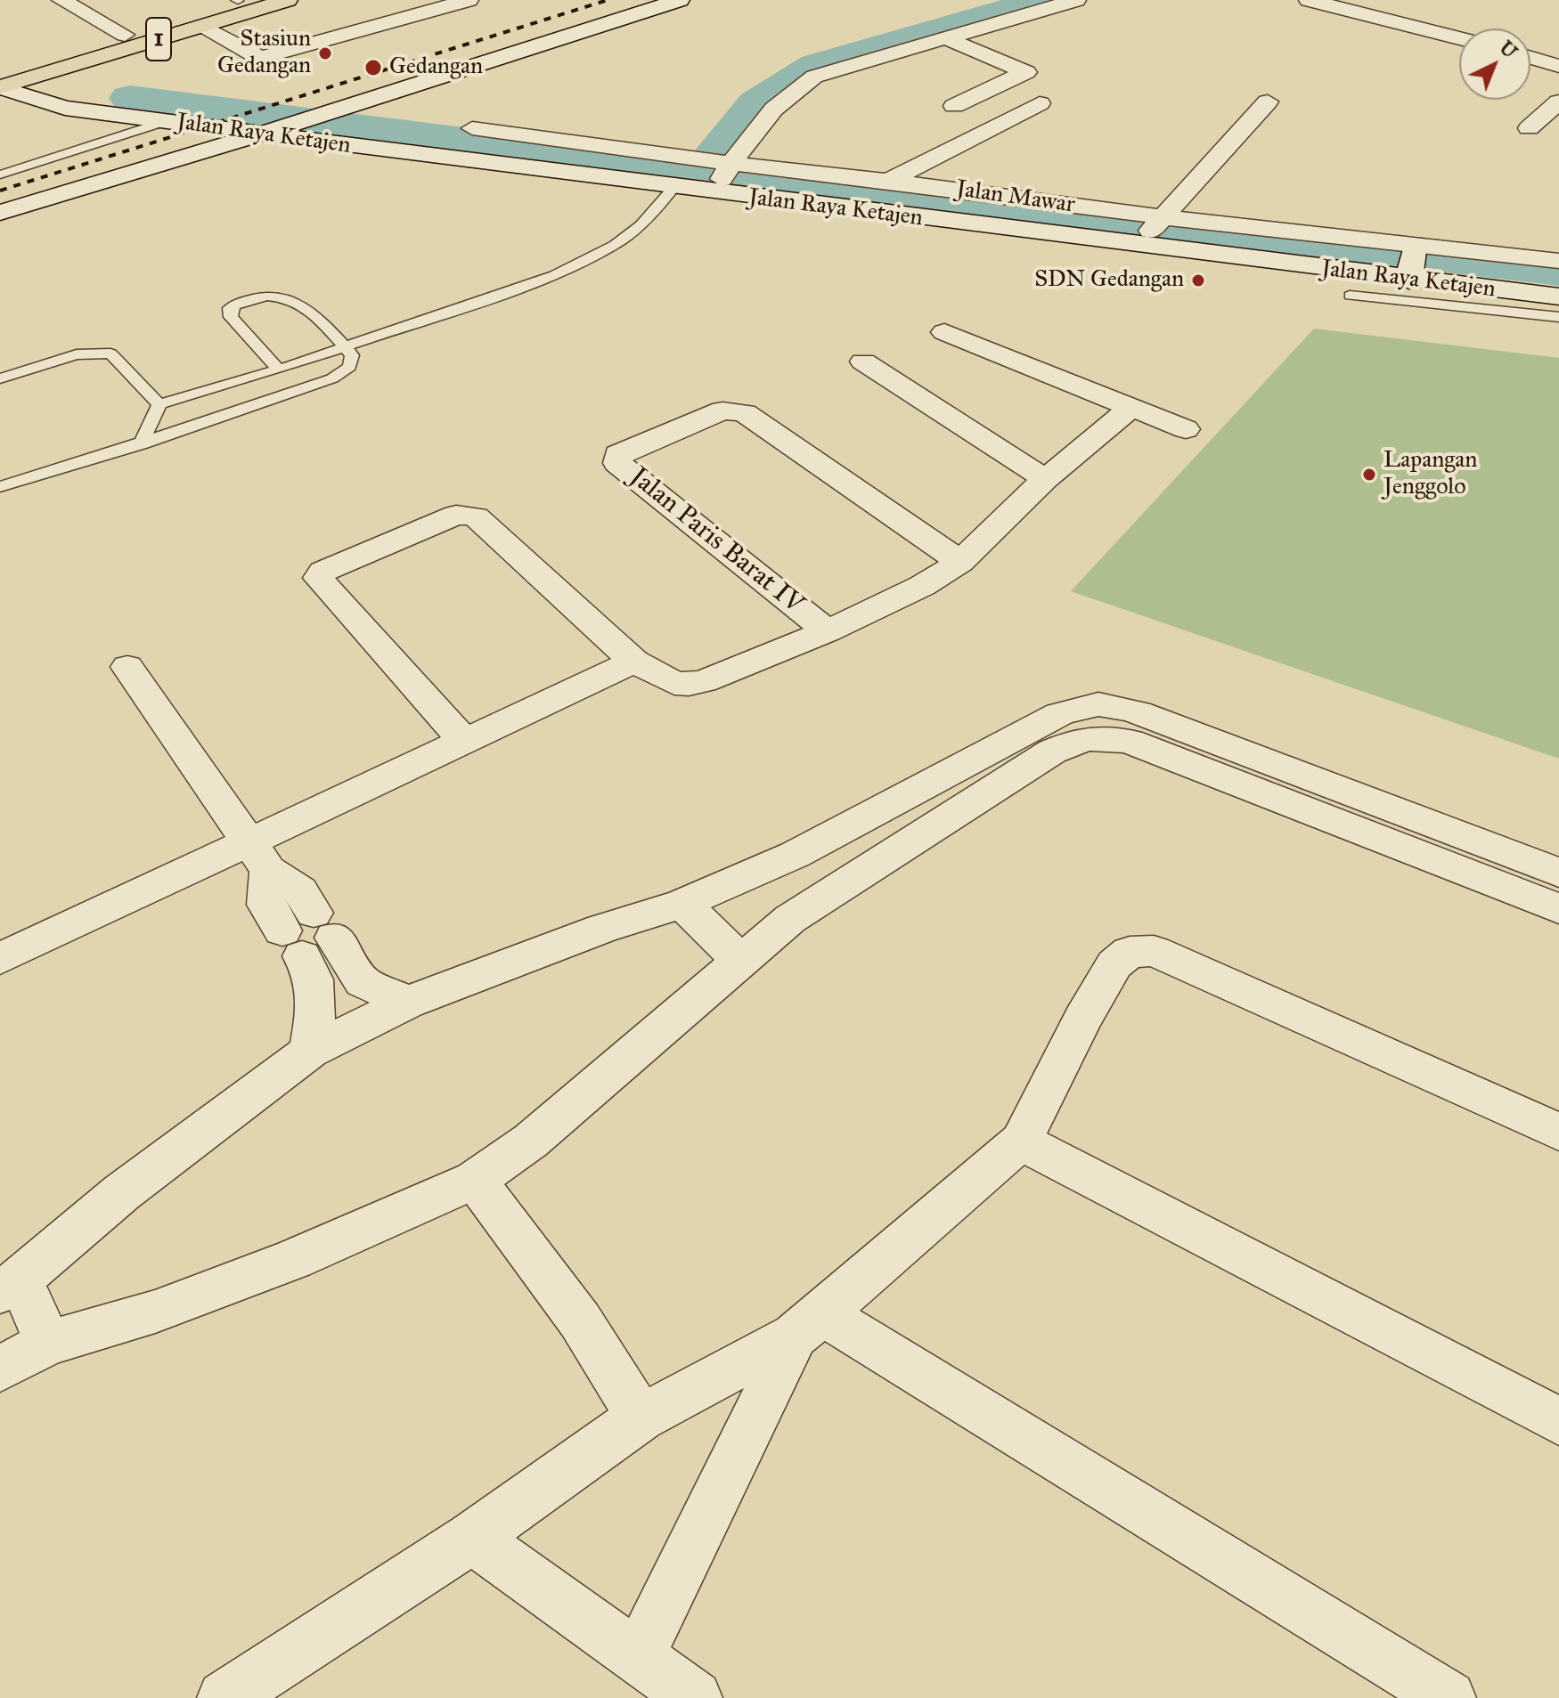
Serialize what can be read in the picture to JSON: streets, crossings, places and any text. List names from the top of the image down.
{
  "streets": {
    "highway": ["1"],
    "street": ["Jalan Raya Ketajen", "Jalan Mawar", "Jalan Paris Barat IV"]
  },
  "crossings": [
    ["1", "Jalan Raya Ketajen"],
    ["Jalan Raya Ketajen", "Jalan Mawar"]
  ],
  "places": [
    "Stasiun Gedangan",
    "Gedangan",
    "SDN Gedangan",
    "Lapangan Jenggolo"
  ],
  "north": "top right"
}
